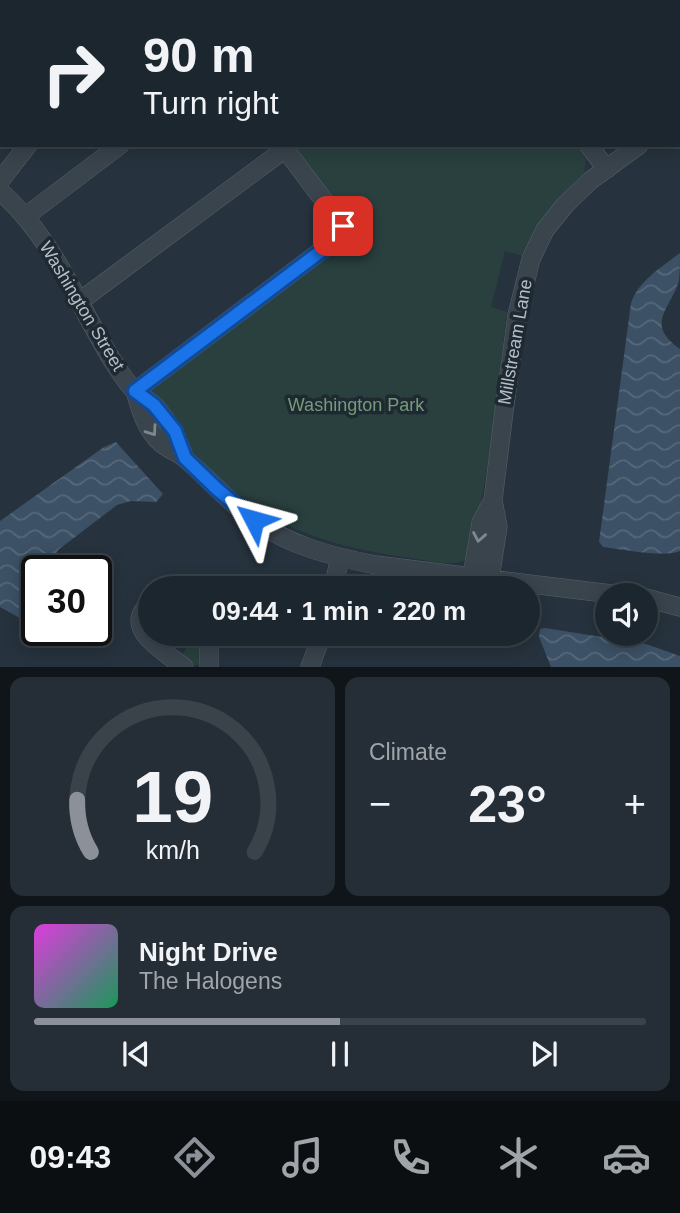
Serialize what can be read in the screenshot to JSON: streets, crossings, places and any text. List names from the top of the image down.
{
  "streets": {
    "street": ["Washington Street", "Millstream Lane"]
  },
  "crossings": [
    ["Washington Street", "Millstream Lane"]
  ],
  "parks": ["Washington Park"],
  "page": {
    "turn": ["90 m", "Turn right"],
    "limit": "30",
    "trip": "09:44 · 1 min · 220 m",
    "tile": "Climate",
    "heat": ["−", "23°", "+"],
    "song": ["Night Drive", "The Halogens"],
    "tabs": "09:43",
    "gauge": ["19", "km/h"]
  }
}
